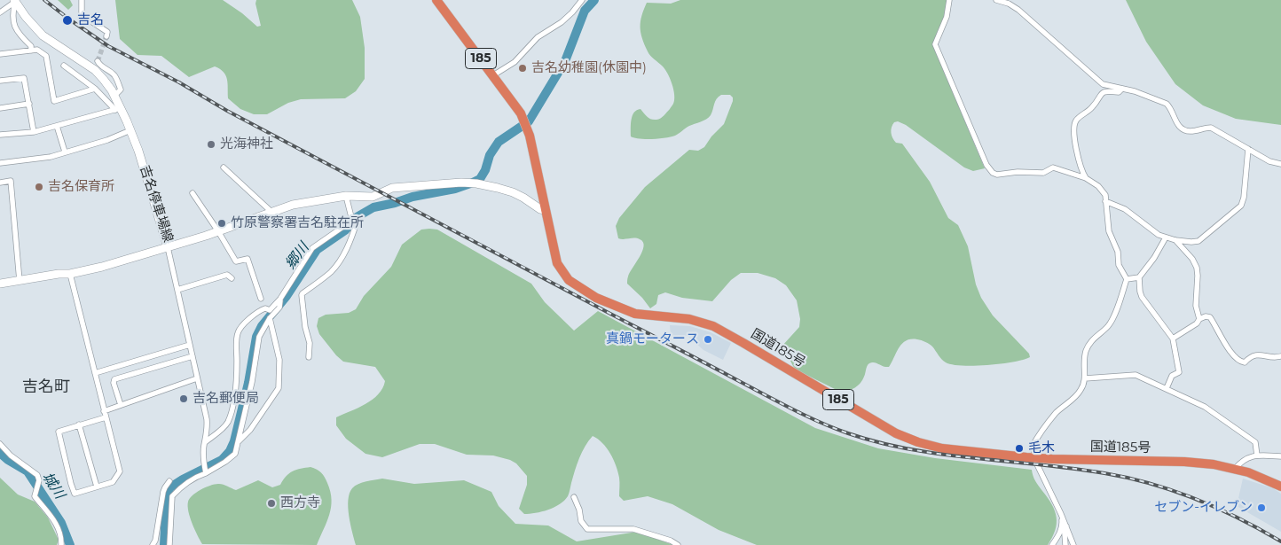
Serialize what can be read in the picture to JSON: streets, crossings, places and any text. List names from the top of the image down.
{
  "streets": {
    "highway": ["185", "国道185号"],
    "main road": ["吉名停車場線"]
  },
  "crossings": [
    ["吉名停車場線", "国道185号"]
  ],
  "districts": ["吉名町"],
  "water": ["郷川", "城川"],
  "places": [
    "吉名",
    "吉名幼稚園(休園中)",
    "光海神社",
    "吉名保育所",
    "竹原警察署吉名駐在所",
    "真鍋モータース",
    "吉名郵便局",
    "毛木",
    "西方寺",
    "セブン-イレブン"
  ]
}
